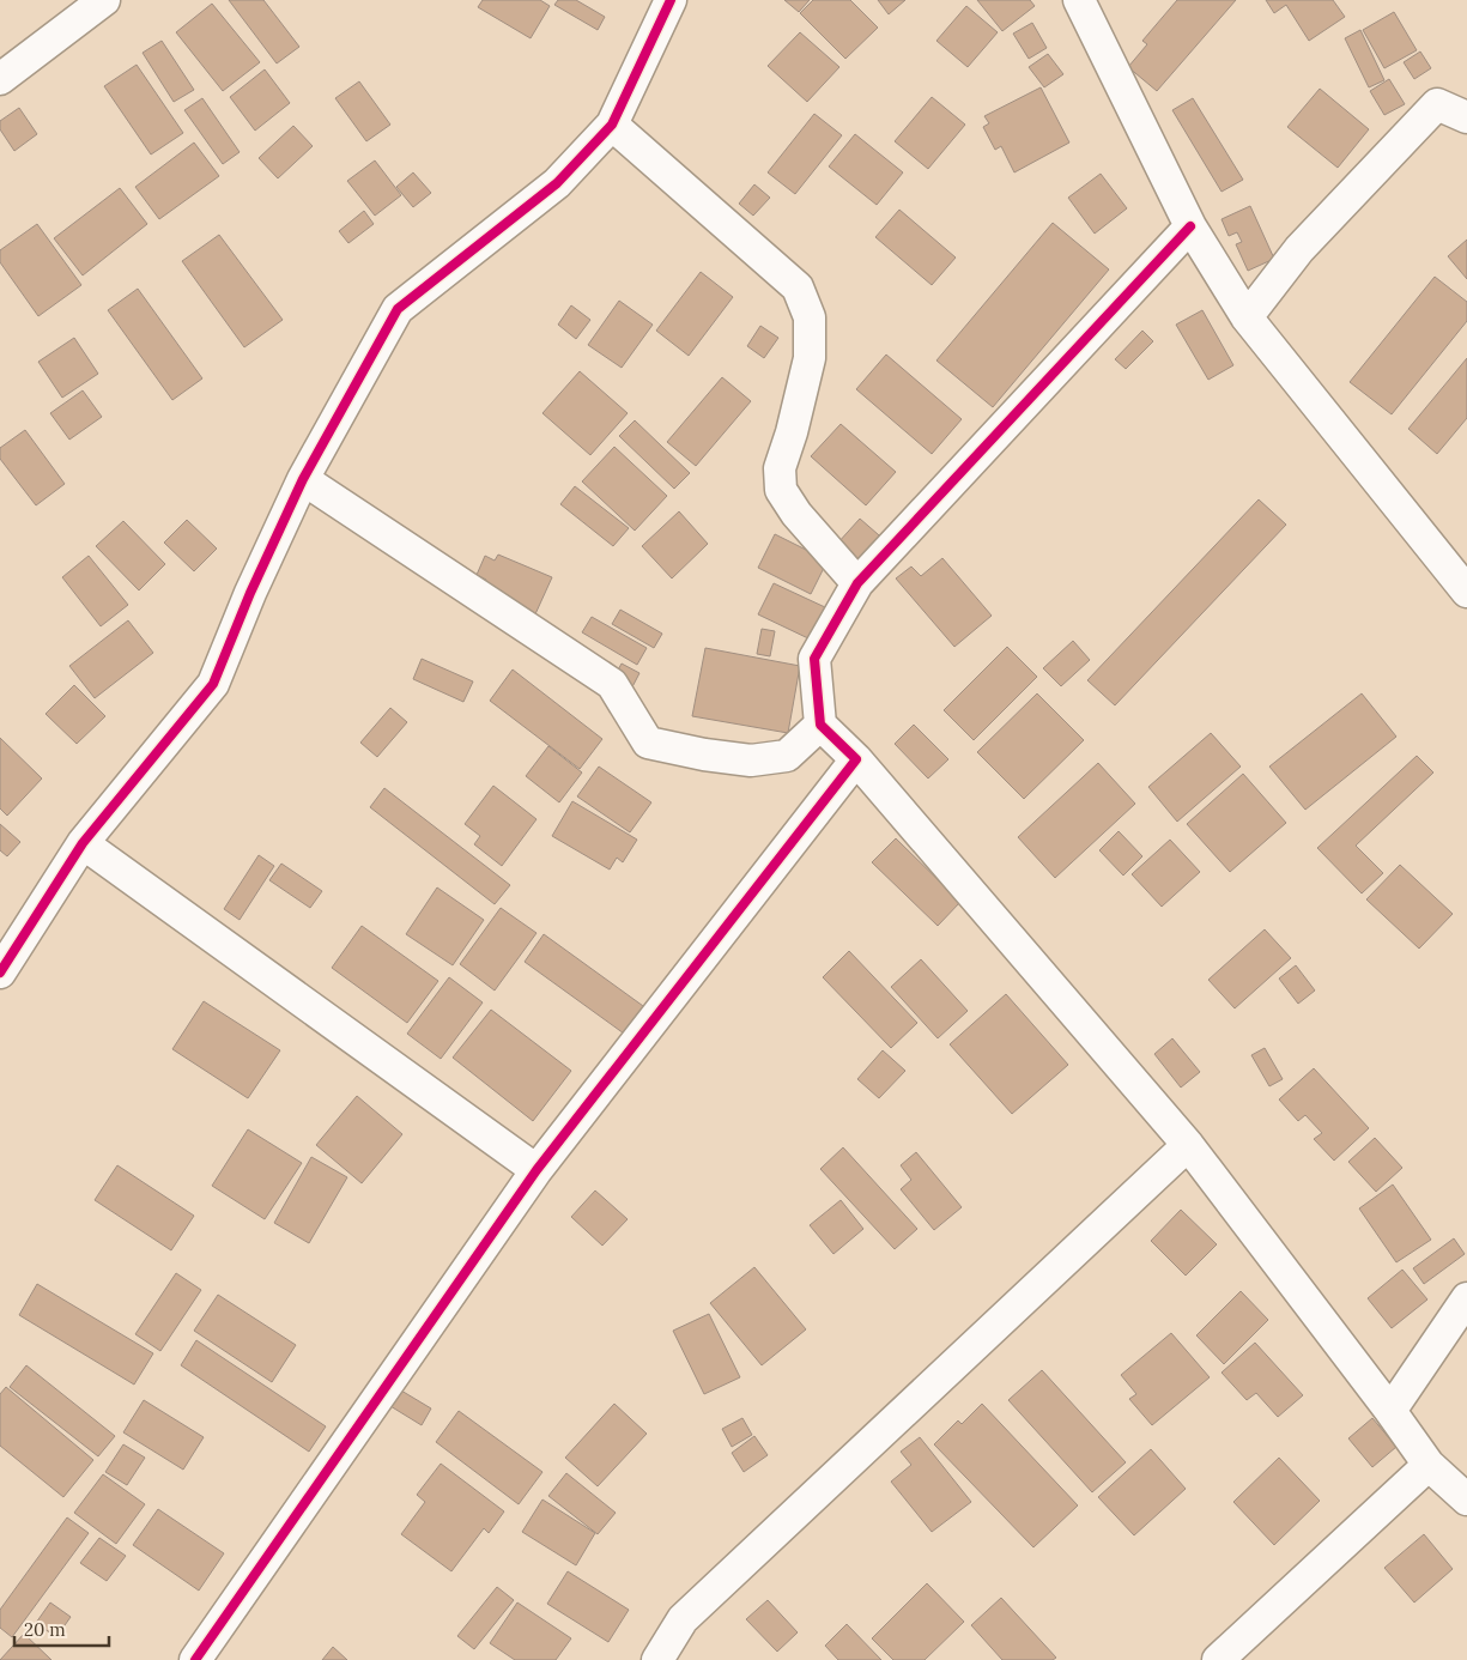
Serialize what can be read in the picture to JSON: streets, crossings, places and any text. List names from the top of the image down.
{
  "scale_bar": "20 m"
}
